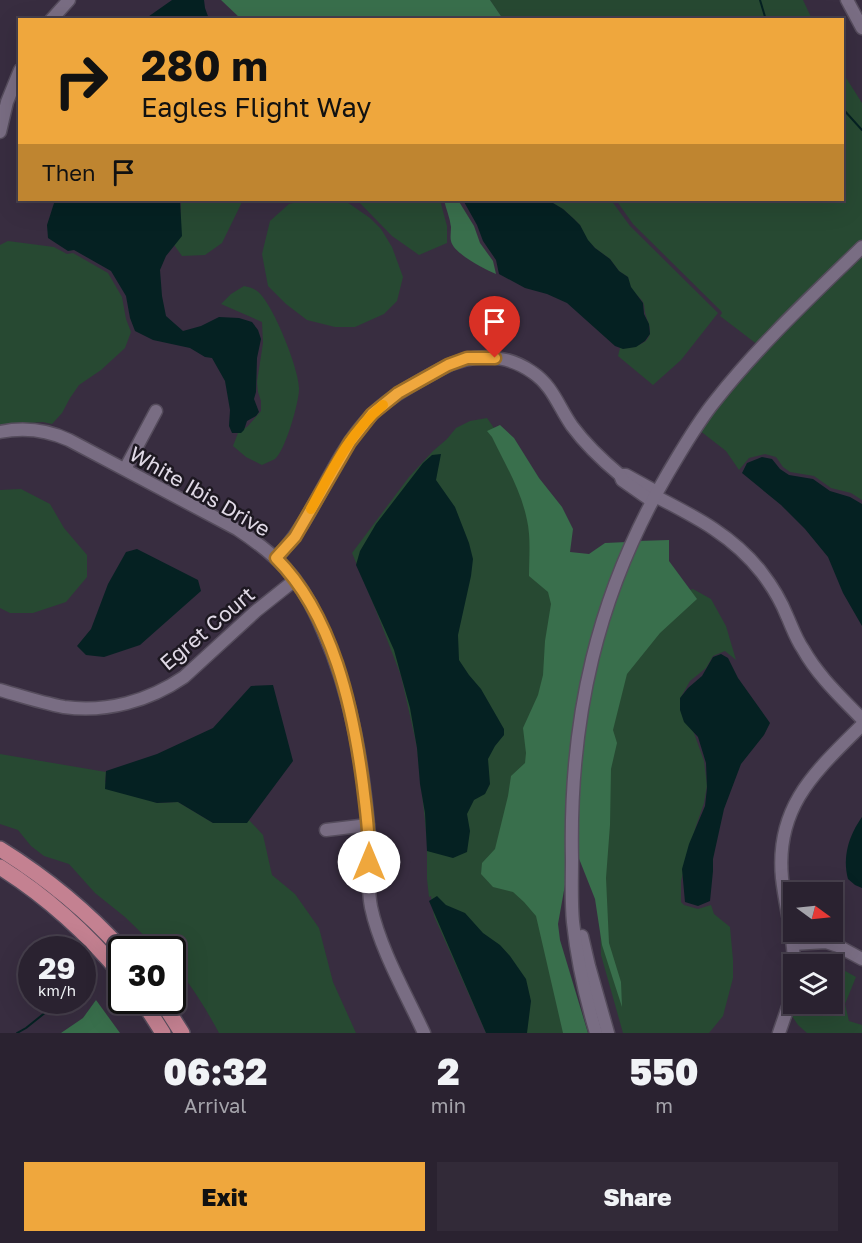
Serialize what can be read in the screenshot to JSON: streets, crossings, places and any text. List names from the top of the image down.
{
  "streets": {
    "street": ["White Ibis Drive", "Egret Court"]
  },
  "crossings": [
    ["White Ibis Drive", "Egret Court"]
  ],
  "north": "right",
  "page": {
    "turn": ["280 m", "Eagles Flight Way"],
    "then": "Then",
    "speed": "29 km/h",
    "limit": "30",
    "eta": [
      "06:32",
      "Arrival",
      "2",
      "min",
      "550",
      "m"
    ],
    "buttons": ["Exit", "Share"]
  }
}
